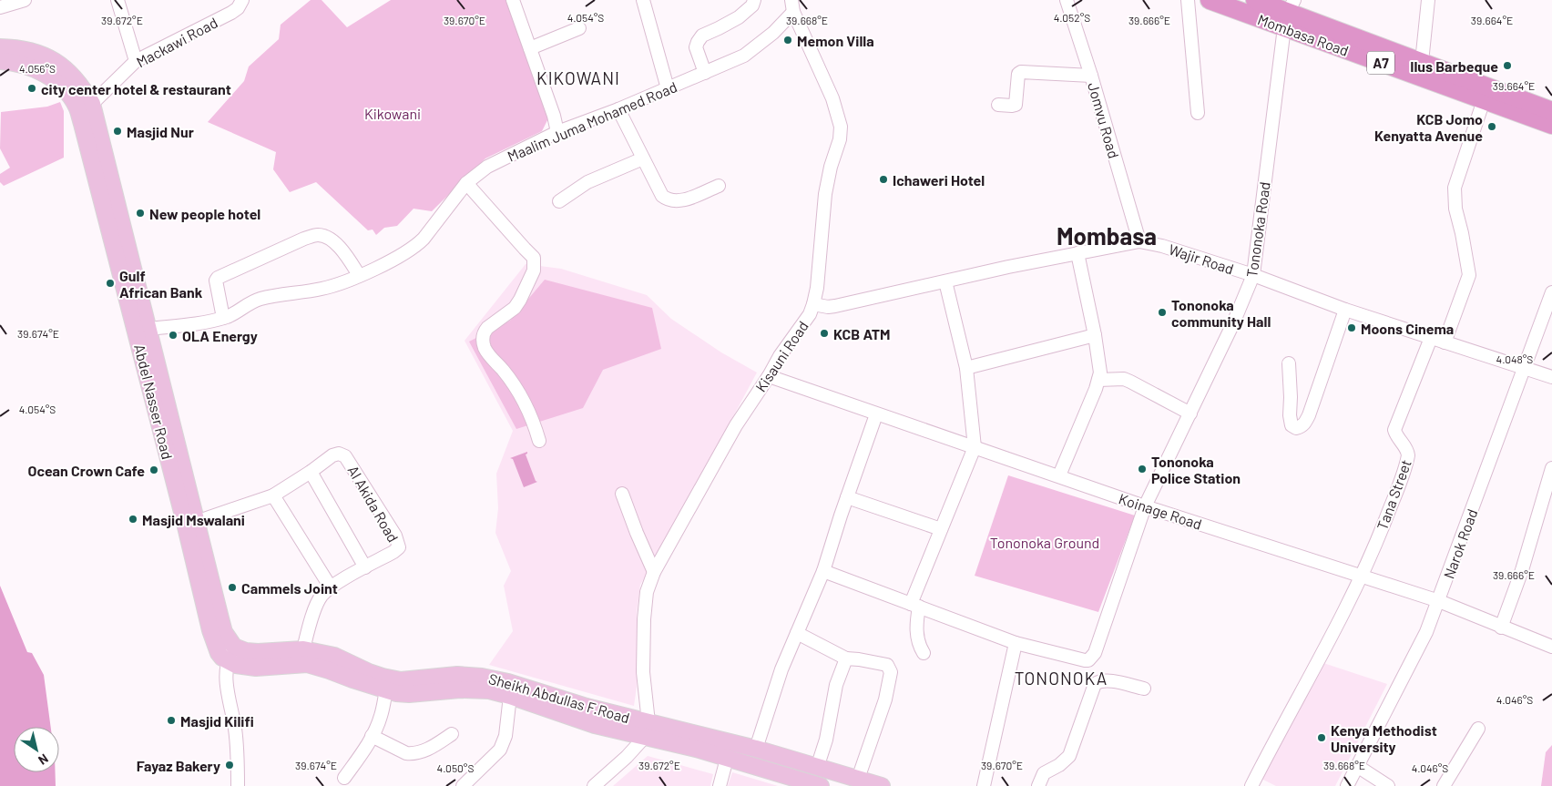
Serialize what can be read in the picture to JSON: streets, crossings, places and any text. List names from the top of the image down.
{
  "streets": {
    "highway": ["Mombasa Road", "A7"],
    "main road": ["Abdel Nasser Road", "Sheikh Abdullas F.Road"],
    "street": [
      "Mackawi Road",
      "Jomvu Road",
      "Maalim Juma Mohamed Road",
      "Tononoka Road",
      "Wajir Road",
      "Kisauni Road",
      "Tana Street",
      "Al Akida Road",
      "Koinage Road",
      "Narok Road"
    ]
  },
  "crossings": [
    ["Mombasa Road", "Tononoka Road"],
    ["Mackawi Road", "Abdel Nasser Road"],
    ["Jomvu Road", "Wajir Road"],
    ["Maalim Juma Mohamed Road", "Kisauni Road"],
    ["Maalim Juma Mohamed Road", "Abdel Nasser Road"],
    ["Tononoka Road", "Wajir Road"],
    ["Tononoka Road", "Koinage Road"],
    ["Wajir Road", "Kisauni Road"],
    ["Wajir Road", "Tana Street"],
    ["Wajir Road", "Narok Road"],
    ["Kisauni Road", "Koinage Road"],
    ["Kisauni Road", "Sheikh Abdullas F.Road"],
    ["Abdel Nasser Road", "Al Akida Road"],
    ["Abdel Nasser Road", "Sheikh Abdullas F.Road"],
    ["Tana Street", "Koinage Road"],
    ["Koinage Road", "Narok Road"]
  ],
  "districts": ["KIKOWANI", "Mombasa", "TONONOKA"],
  "parks": ["Kikowani", "Tononoka Ground"],
  "places": [
    "Memon Villa",
    "Ilus Barbeque",
    "city center hotel & restaurant",
    "KCB Jomo Kenyatta Avenue",
    "Masjid Nur",
    "Ichaweri Hotel",
    "New people hotel",
    "Gulf African Bank",
    "Tononoka community Hall",
    "Moons Cinema",
    "KCB ATM",
    "OLA Energy",
    "Tononoka Police Station",
    "Ocean Crown Cafe",
    "Masjid Mswalani",
    "Cammels Joint",
    "Masjid Kilifi",
    "Kenya Methodist University",
    "Fayaz Bakery"
  ],
  "north": "bottom right",
  "coordinates": [
    "4.052°S",
    "4.054°S",
    "39.672°E",
    "39.670°E",
    "39.668°E",
    "39.666°E",
    "39.664°E",
    "4.056°S",
    "39.674°E",
    "4.048°S",
    "4.046°S",
    "4.050°S"
  ]
}
